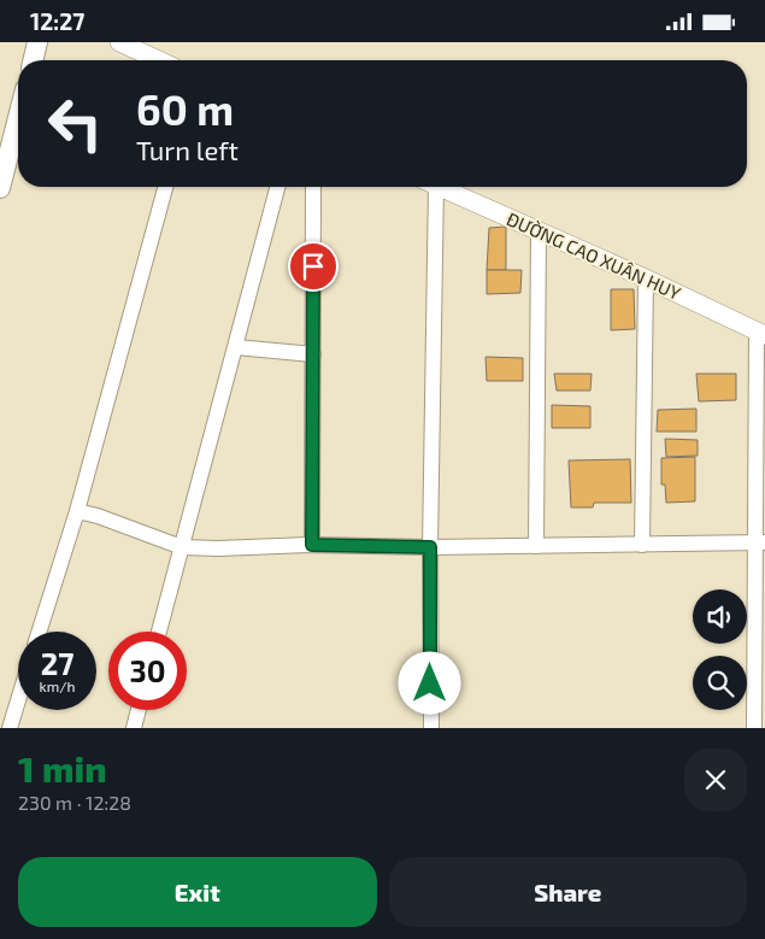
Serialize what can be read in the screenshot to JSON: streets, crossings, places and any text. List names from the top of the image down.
{
  "streets": {
    "street": ["ĐƯỜNG CAO XUÂN HUY"]
  },
  "page": {
    "status": "12:27",
    "turn": ["60 m", "Turn left"],
    "speed": "27 km/h",
    "limit": "30",
    "heading": ["1 min", "230 m · 12:28"],
    "buttons": ["Exit", "Share"]
  }
}
